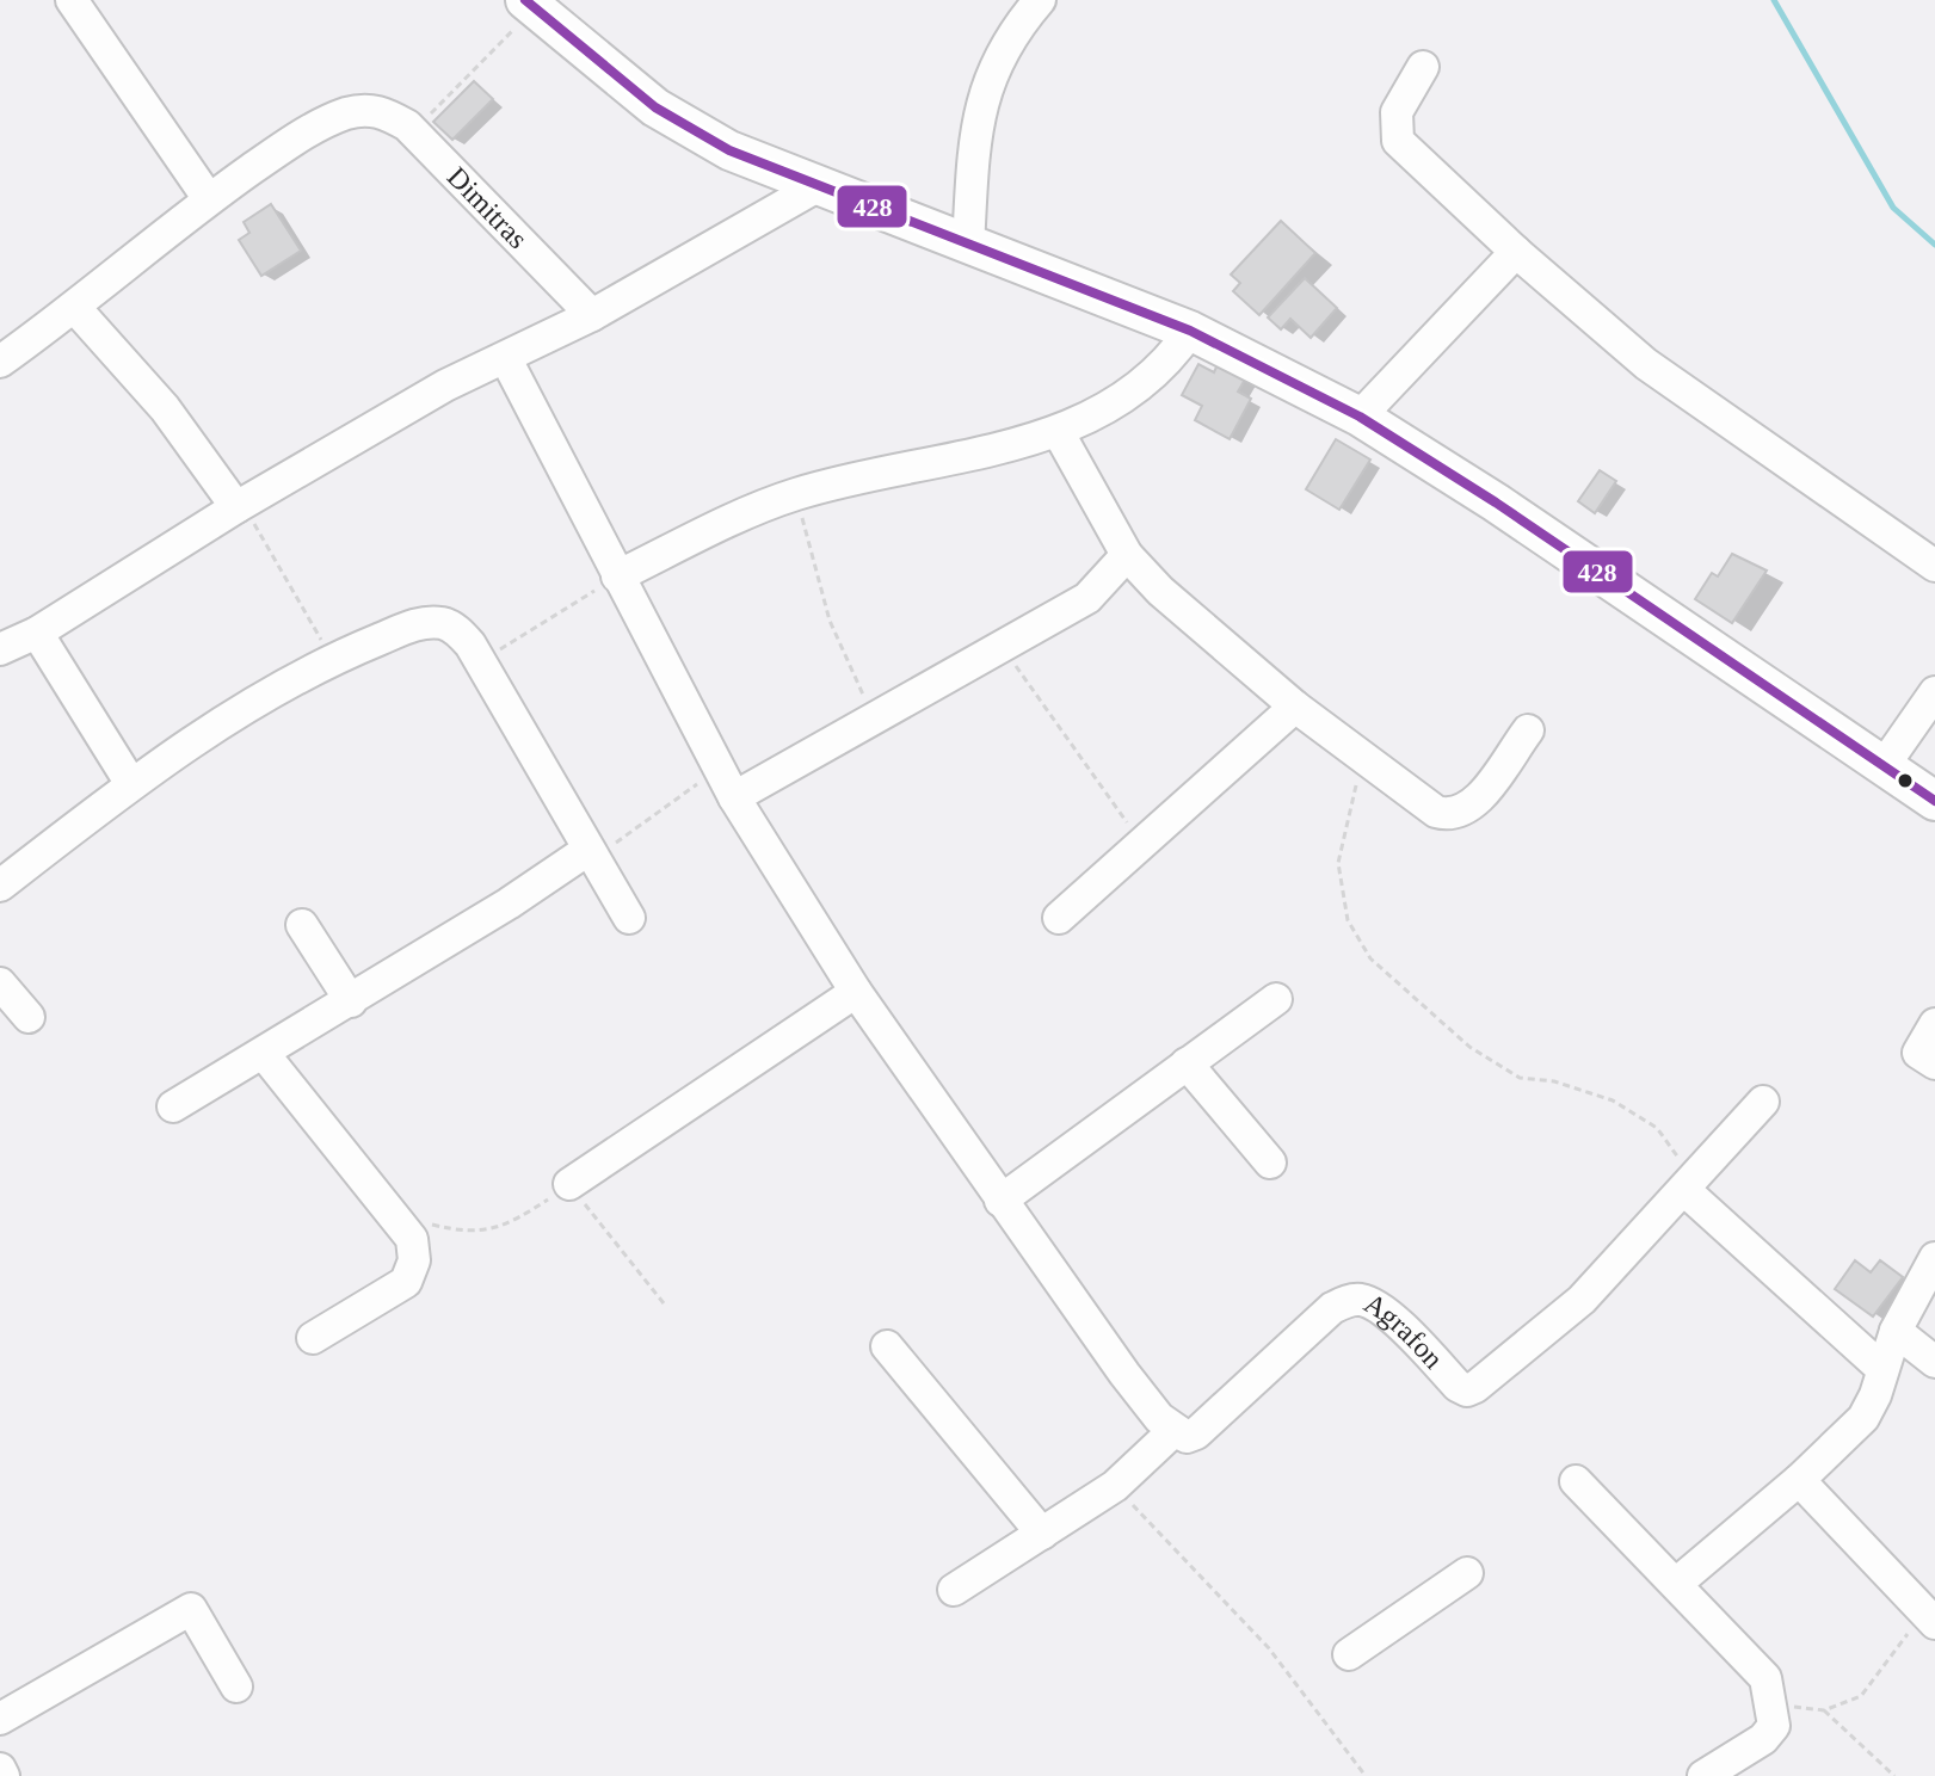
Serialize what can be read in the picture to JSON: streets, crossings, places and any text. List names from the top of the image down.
{
  "streets": {
    "street": ["Dimitras", "Agrafon"]
  },
  "lines": ["transit line 428"]
}
